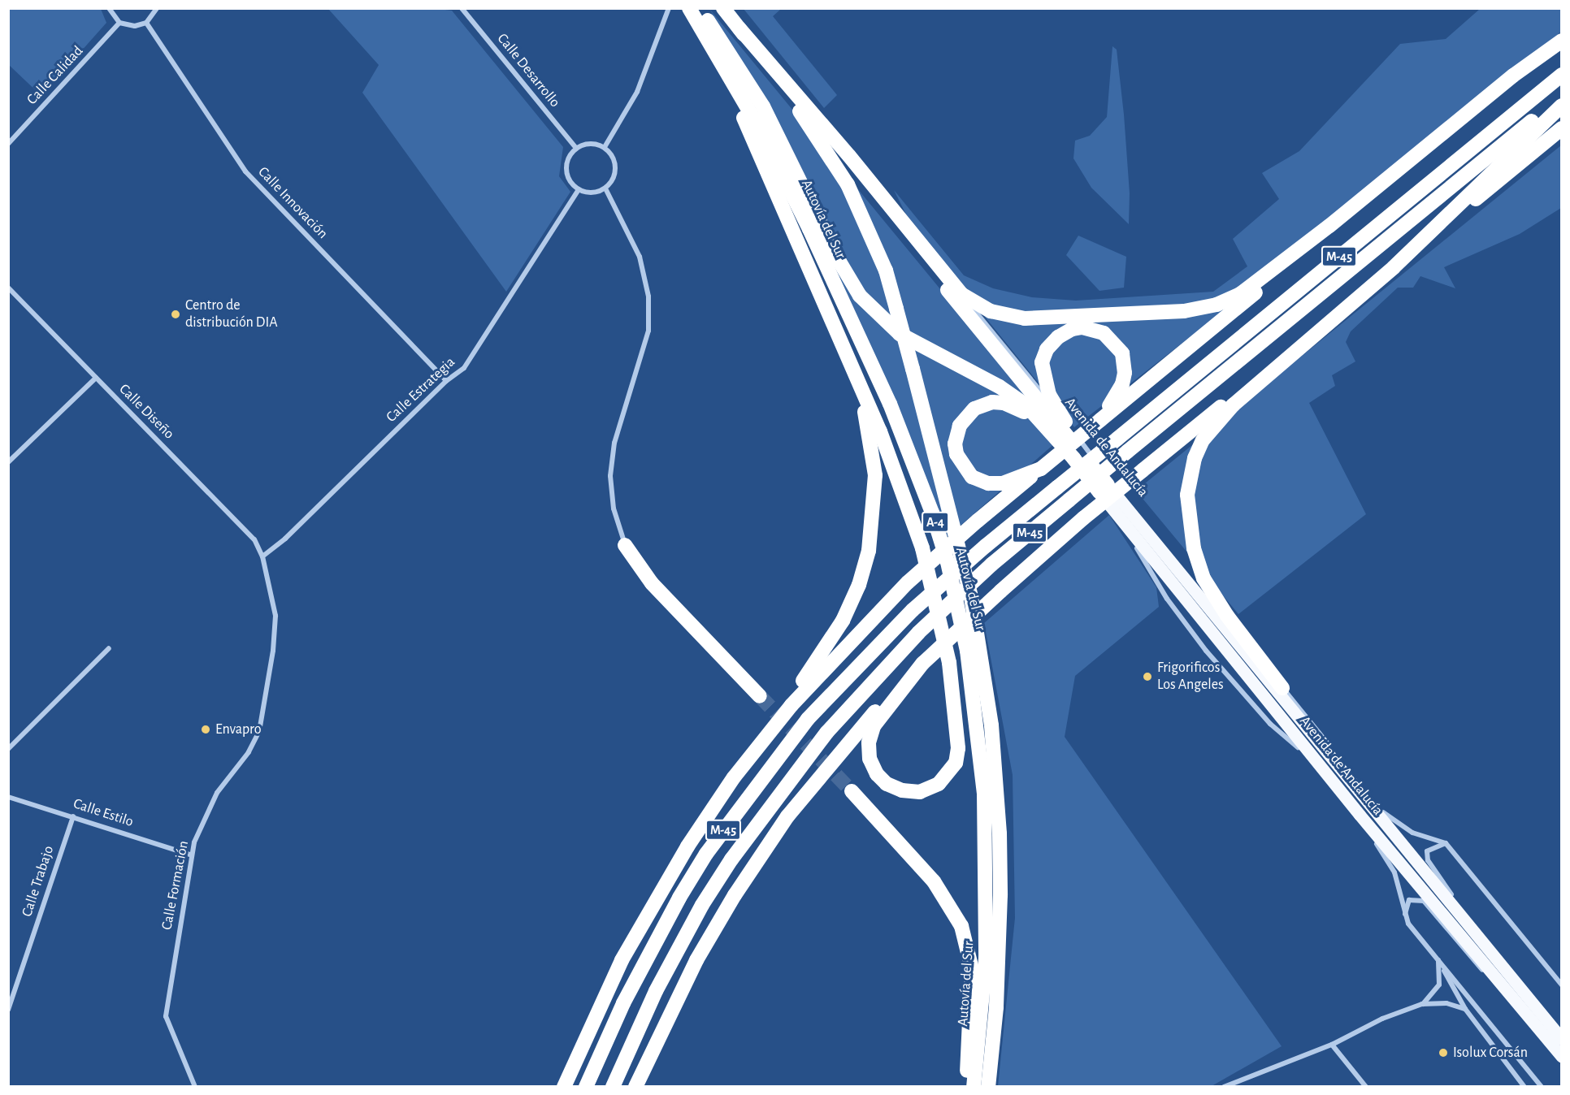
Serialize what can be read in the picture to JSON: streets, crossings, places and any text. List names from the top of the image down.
{
  "streets": {
    "highway": ["Autovía del Sur", "M-45", "A-4"],
    "main road": ["Avenida de Andalucía"],
    "street": [
      "Calle Desarrollo",
      "Calle Calidad",
      "Calle Innovación",
      "Calle Estrategia",
      "Calle Diseño",
      "Calle Estilo",
      "Calle Trabajo",
      "Calle Formación"
    ]
  },
  "crossings": [
    ["Calle Desarrollo", "Calle Estrategia"],
    ["Calle Innovación", "Calle Estrategia"],
    ["Calle Estrategia", "Calle Diseño"],
    ["Calle Estrategia", "Calle Formación"],
    ["Calle Diseño", "Calle Formación"],
    ["Calle Estilo", "Calle Trabajo"],
    ["Calle Estilo", "Calle Formación"]
  ],
  "places": [
    "Centro de distribución DIA",
    "Frigorificos Los Angeles",
    "Envapro",
    "Isolux Corsán"
  ]
}
